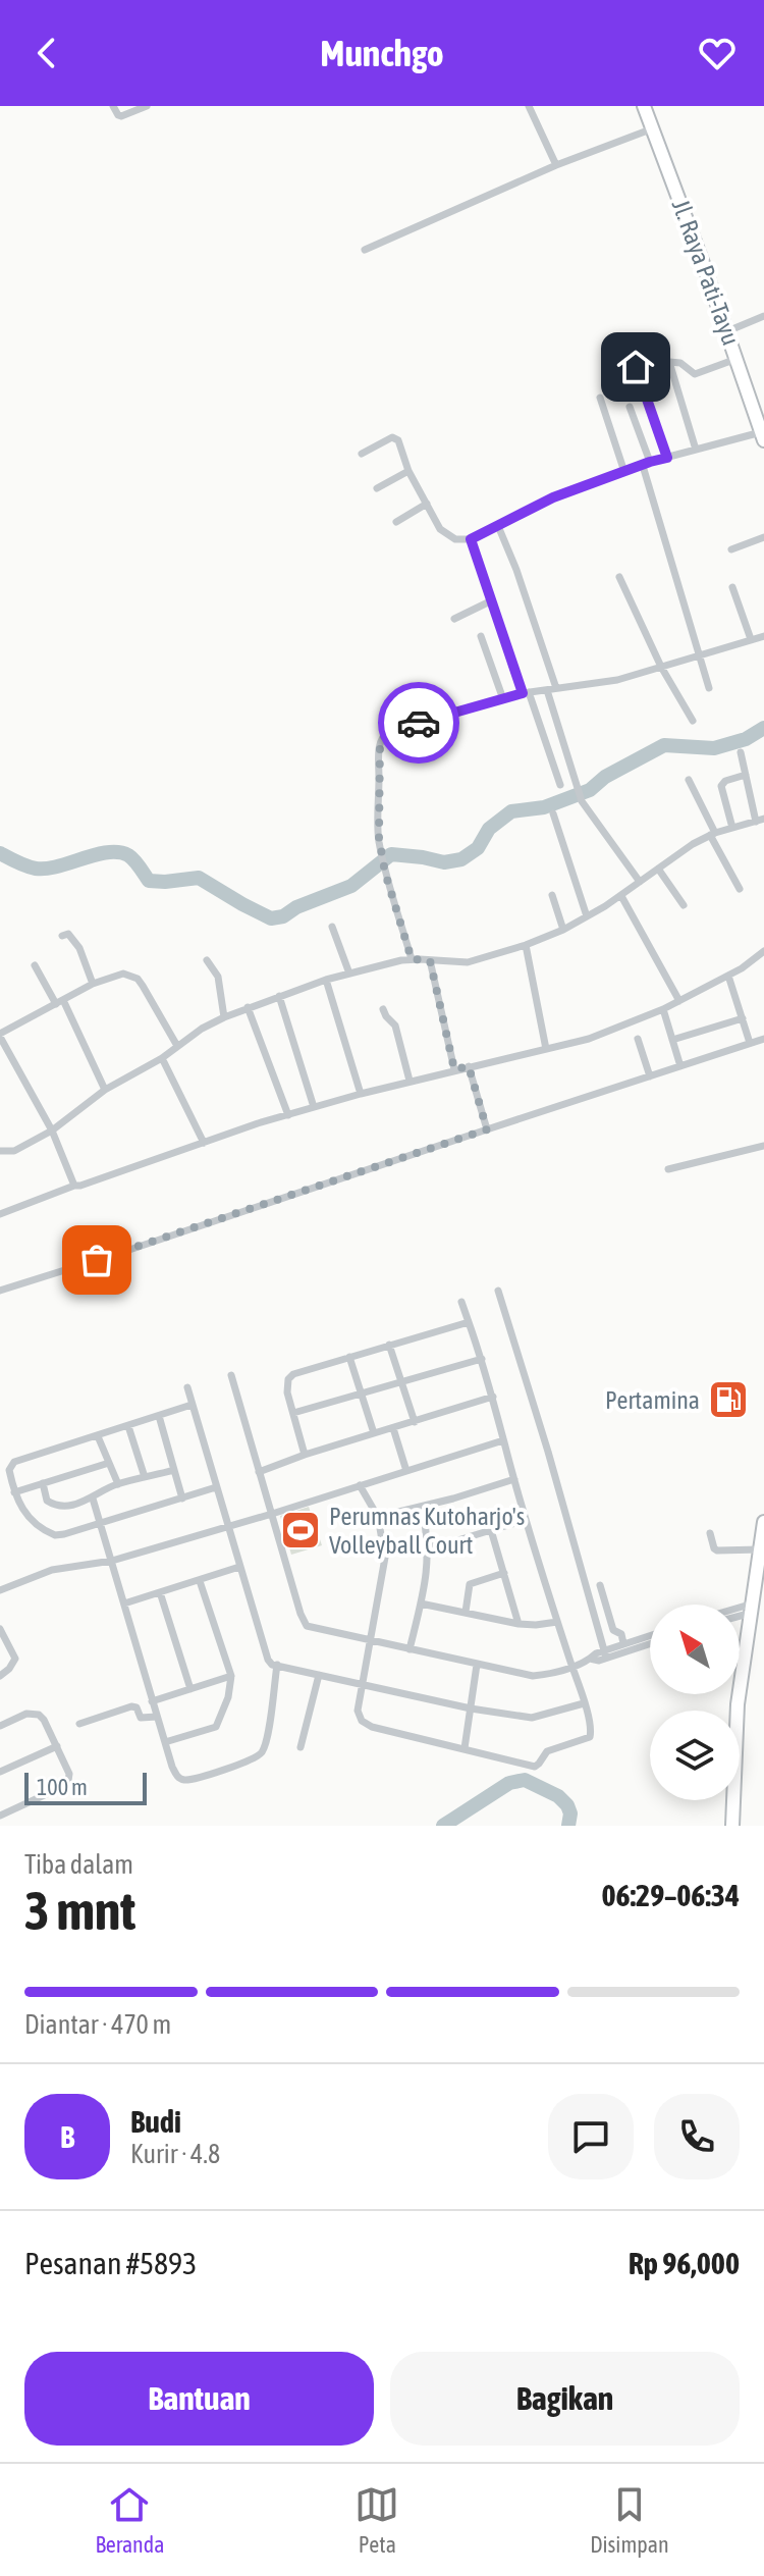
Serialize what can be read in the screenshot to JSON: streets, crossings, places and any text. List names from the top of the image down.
{
  "streets": {
    "main road": ["Jl. Raya Pati-Tayu"]
  },
  "places": {
    "fuel station": ["Pertamina"],
    "sports": ["Perumnas Kutoharjo's Volleyball Court"]
  },
  "scale_bar": "100 m",
  "north": "top left",
  "page": {
    "header": "Munchgo",
    "scale": "100 m",
    "heading": ["3 mnt", "Tiba dalam", "06:29–06:34"],
    "panel": [
      "Budi",
      "Kurir · 4.8",
      "Pesanan #5893",
      "Rp 96,000"
    ],
    "bar": "Diantar · 470 m",
    "round": "B",
    "buttons": ["Bantuan", "Bagikan"],
    "tabs": ["Beranda", "Peta", "Disimpan"]
  }
}
